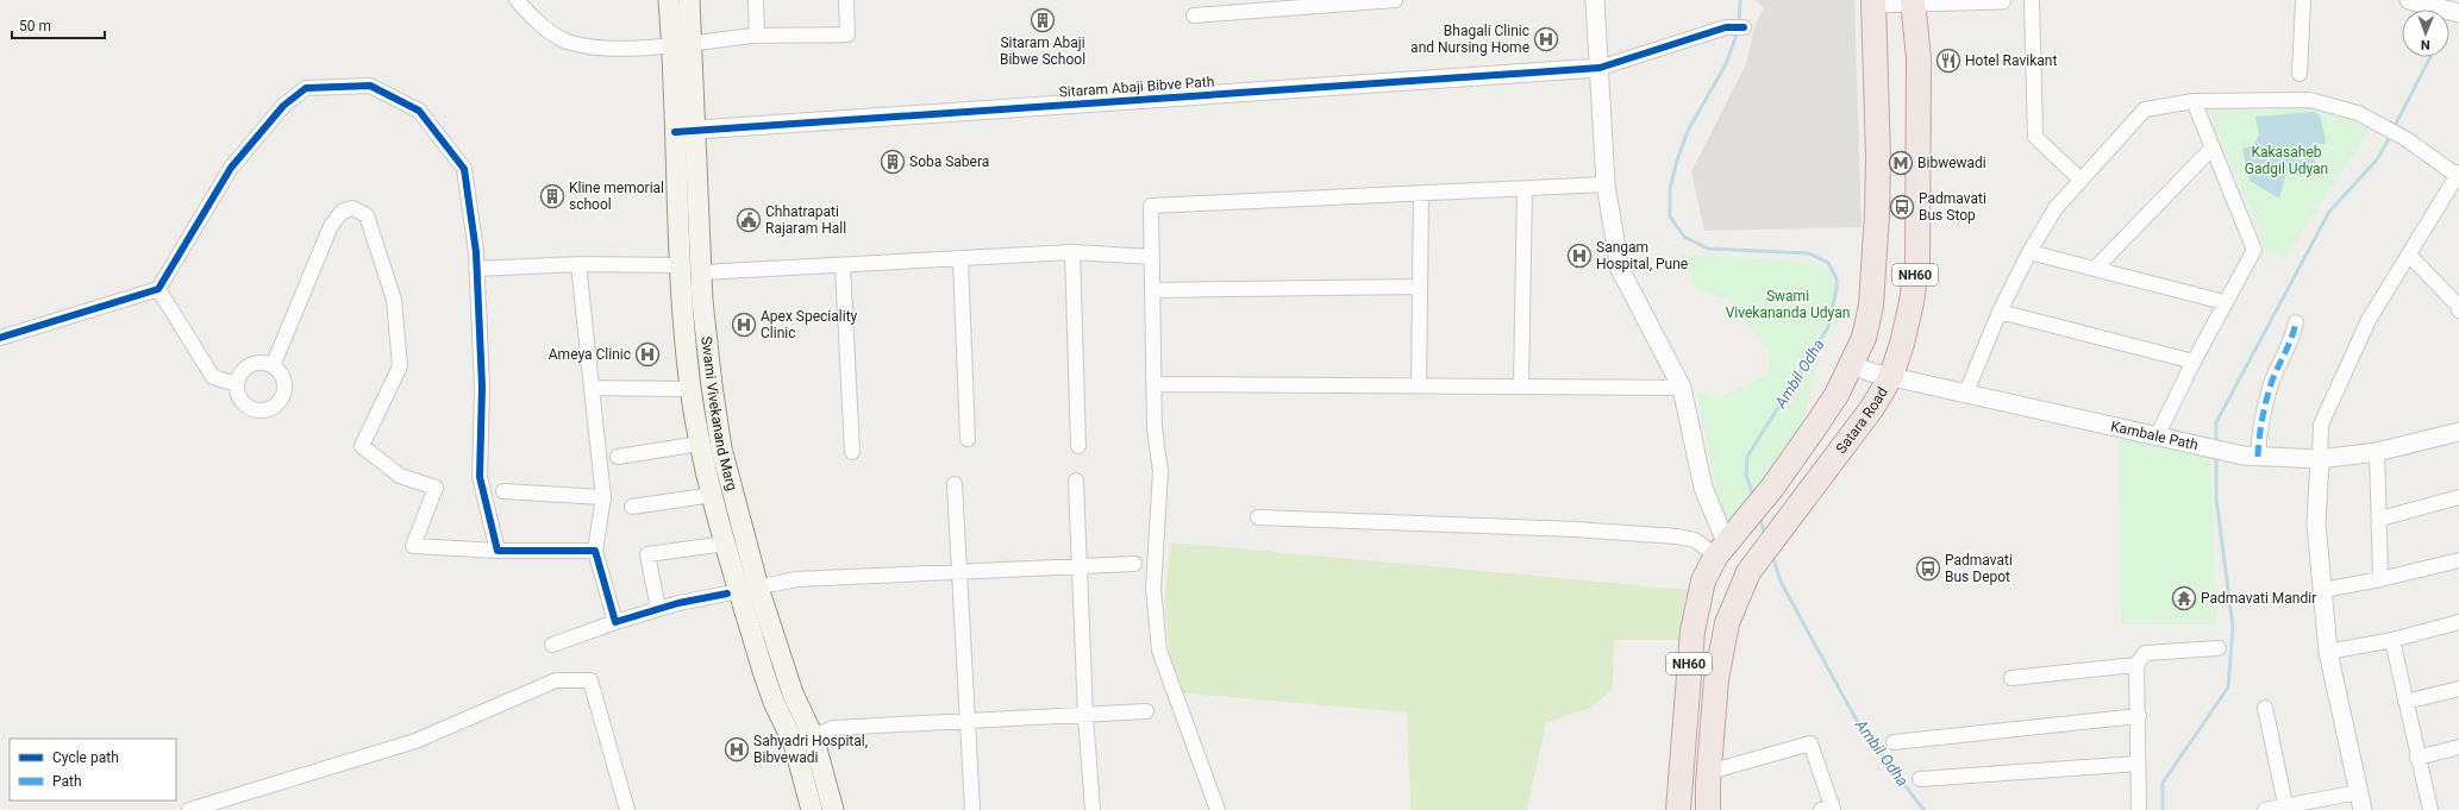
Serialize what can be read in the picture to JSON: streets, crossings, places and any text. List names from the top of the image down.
{
  "streets": {
    "highway": ["NH60", "Satara Road"],
    "main road": ["Swami Vivekanand Marg"],
    "street": ["Sitaram Abaji Bibve Path", "Kambale Path"]
  },
  "crossings": [
    ["Sitaram Abaji Bibve Path", "Swami Vivekanand Marg"],
    ["NH60", "Kambale Path"],
    ["Satara Road", "Kambale Path"]
  ],
  "water": ["Ambil Odha"],
  "parks": ["Kakasaheb Gadgil Udyan", "Swami Vivekananda Udyan"],
  "places": {
    "building": ["Sitaram Abaji Bibwe School", "Soba Sabera", "Kline memorial school"],
    "hospital": [
      "Bhagali Clinic and Nursing Home",
      "Sangam Hospital, Pune",
      "Apex Speciality Clinic",
      "Ameya Clinic",
      "Sahyadri Hospital, Bibvewadi"
    ],
    "restaurant": ["Hotel Ravikant"],
    "metro station": ["Bibwewadi"],
    "bus stop": ["Padmavati Bus Stop", "Padmavati Bus Depot"],
    "public building": ["Chhatrapati Rajaram Hall"],
    "temple": ["Padmavati Mandir"]
  },
  "legend": ["Cycle path", "Path"],
  "scale_bar": "50 m",
  "north": "bottom"
}
